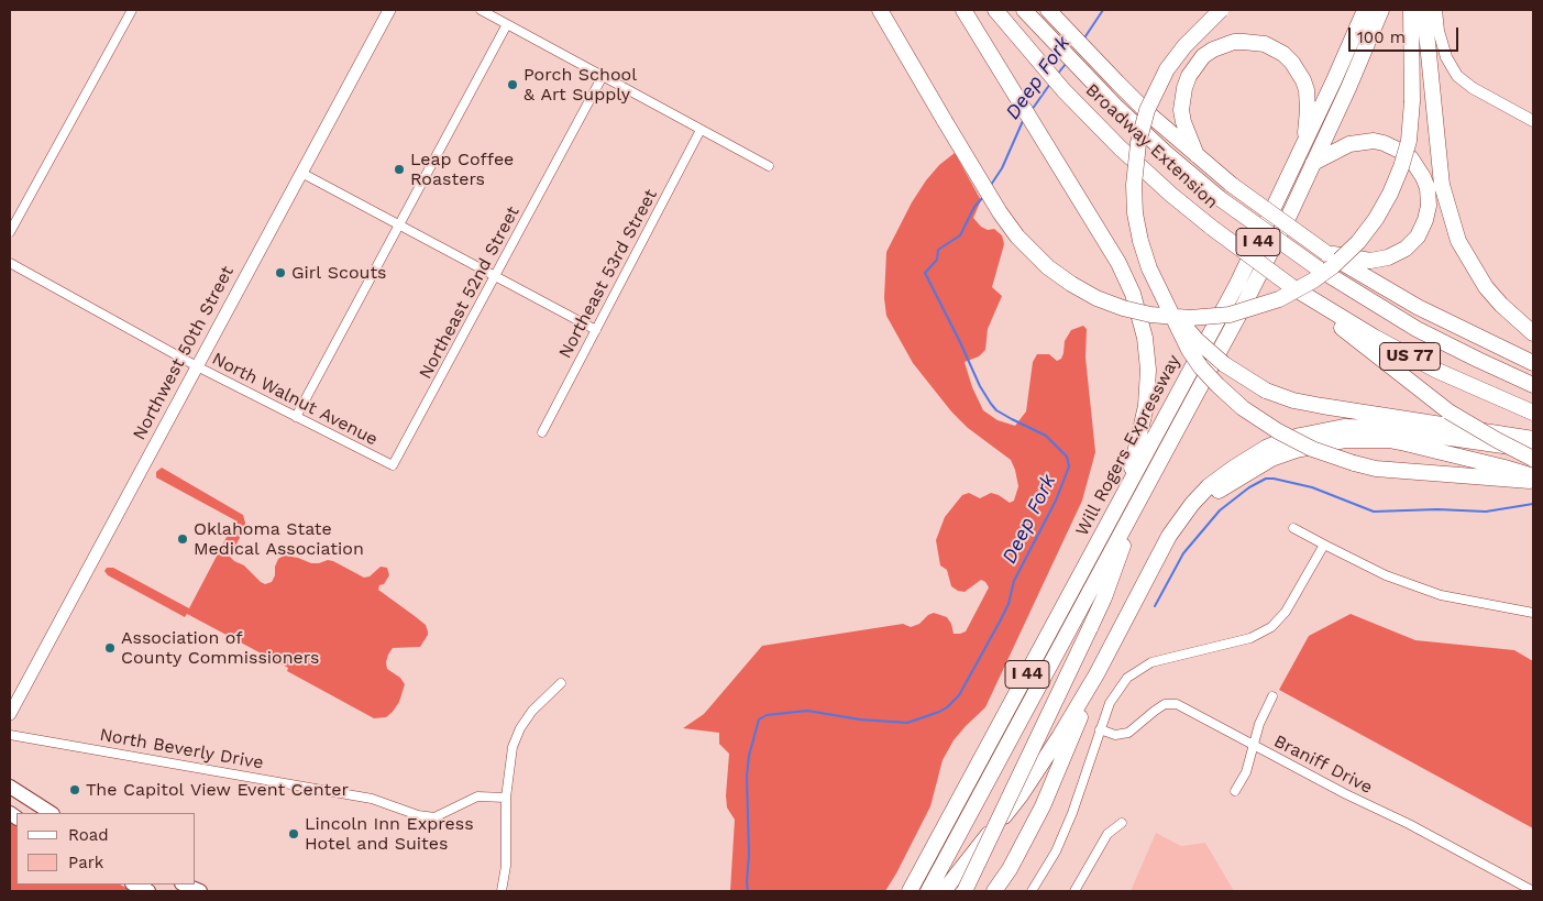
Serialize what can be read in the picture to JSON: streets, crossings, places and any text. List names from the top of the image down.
{
  "streets": {
    "highway": [
      "Broadway Extension",
      "I 44",
      "US 77",
      "Will Rogers Expressway"
    ],
    "main road": ["Northwest 50th Street"],
    "street": [
      "Northeast 53rd Street",
      "Northeast 52nd Street",
      "North Walnut Avenue",
      "North Beverly Drive",
      "Braniff Drive"
    ]
  },
  "crossings": [
    ["Northeast 52nd Street", "North Walnut Avenue"],
    ["Northwest 50th Street", "North Walnut Avenue"]
  ],
  "water": ["Deep Fork"],
  "places": [
    "Porch School & Art Supply",
    "Leap Coffee Roasters",
    "Girl Scouts",
    "Oklahoma State Medical Association",
    "Association of County Commissioners",
    "The Capitol View Event Center",
    "Lincoln Inn Express Hotel and Suites"
  ],
  "legend": ["Road", "Park"],
  "scale_bar": "100 m"
}
